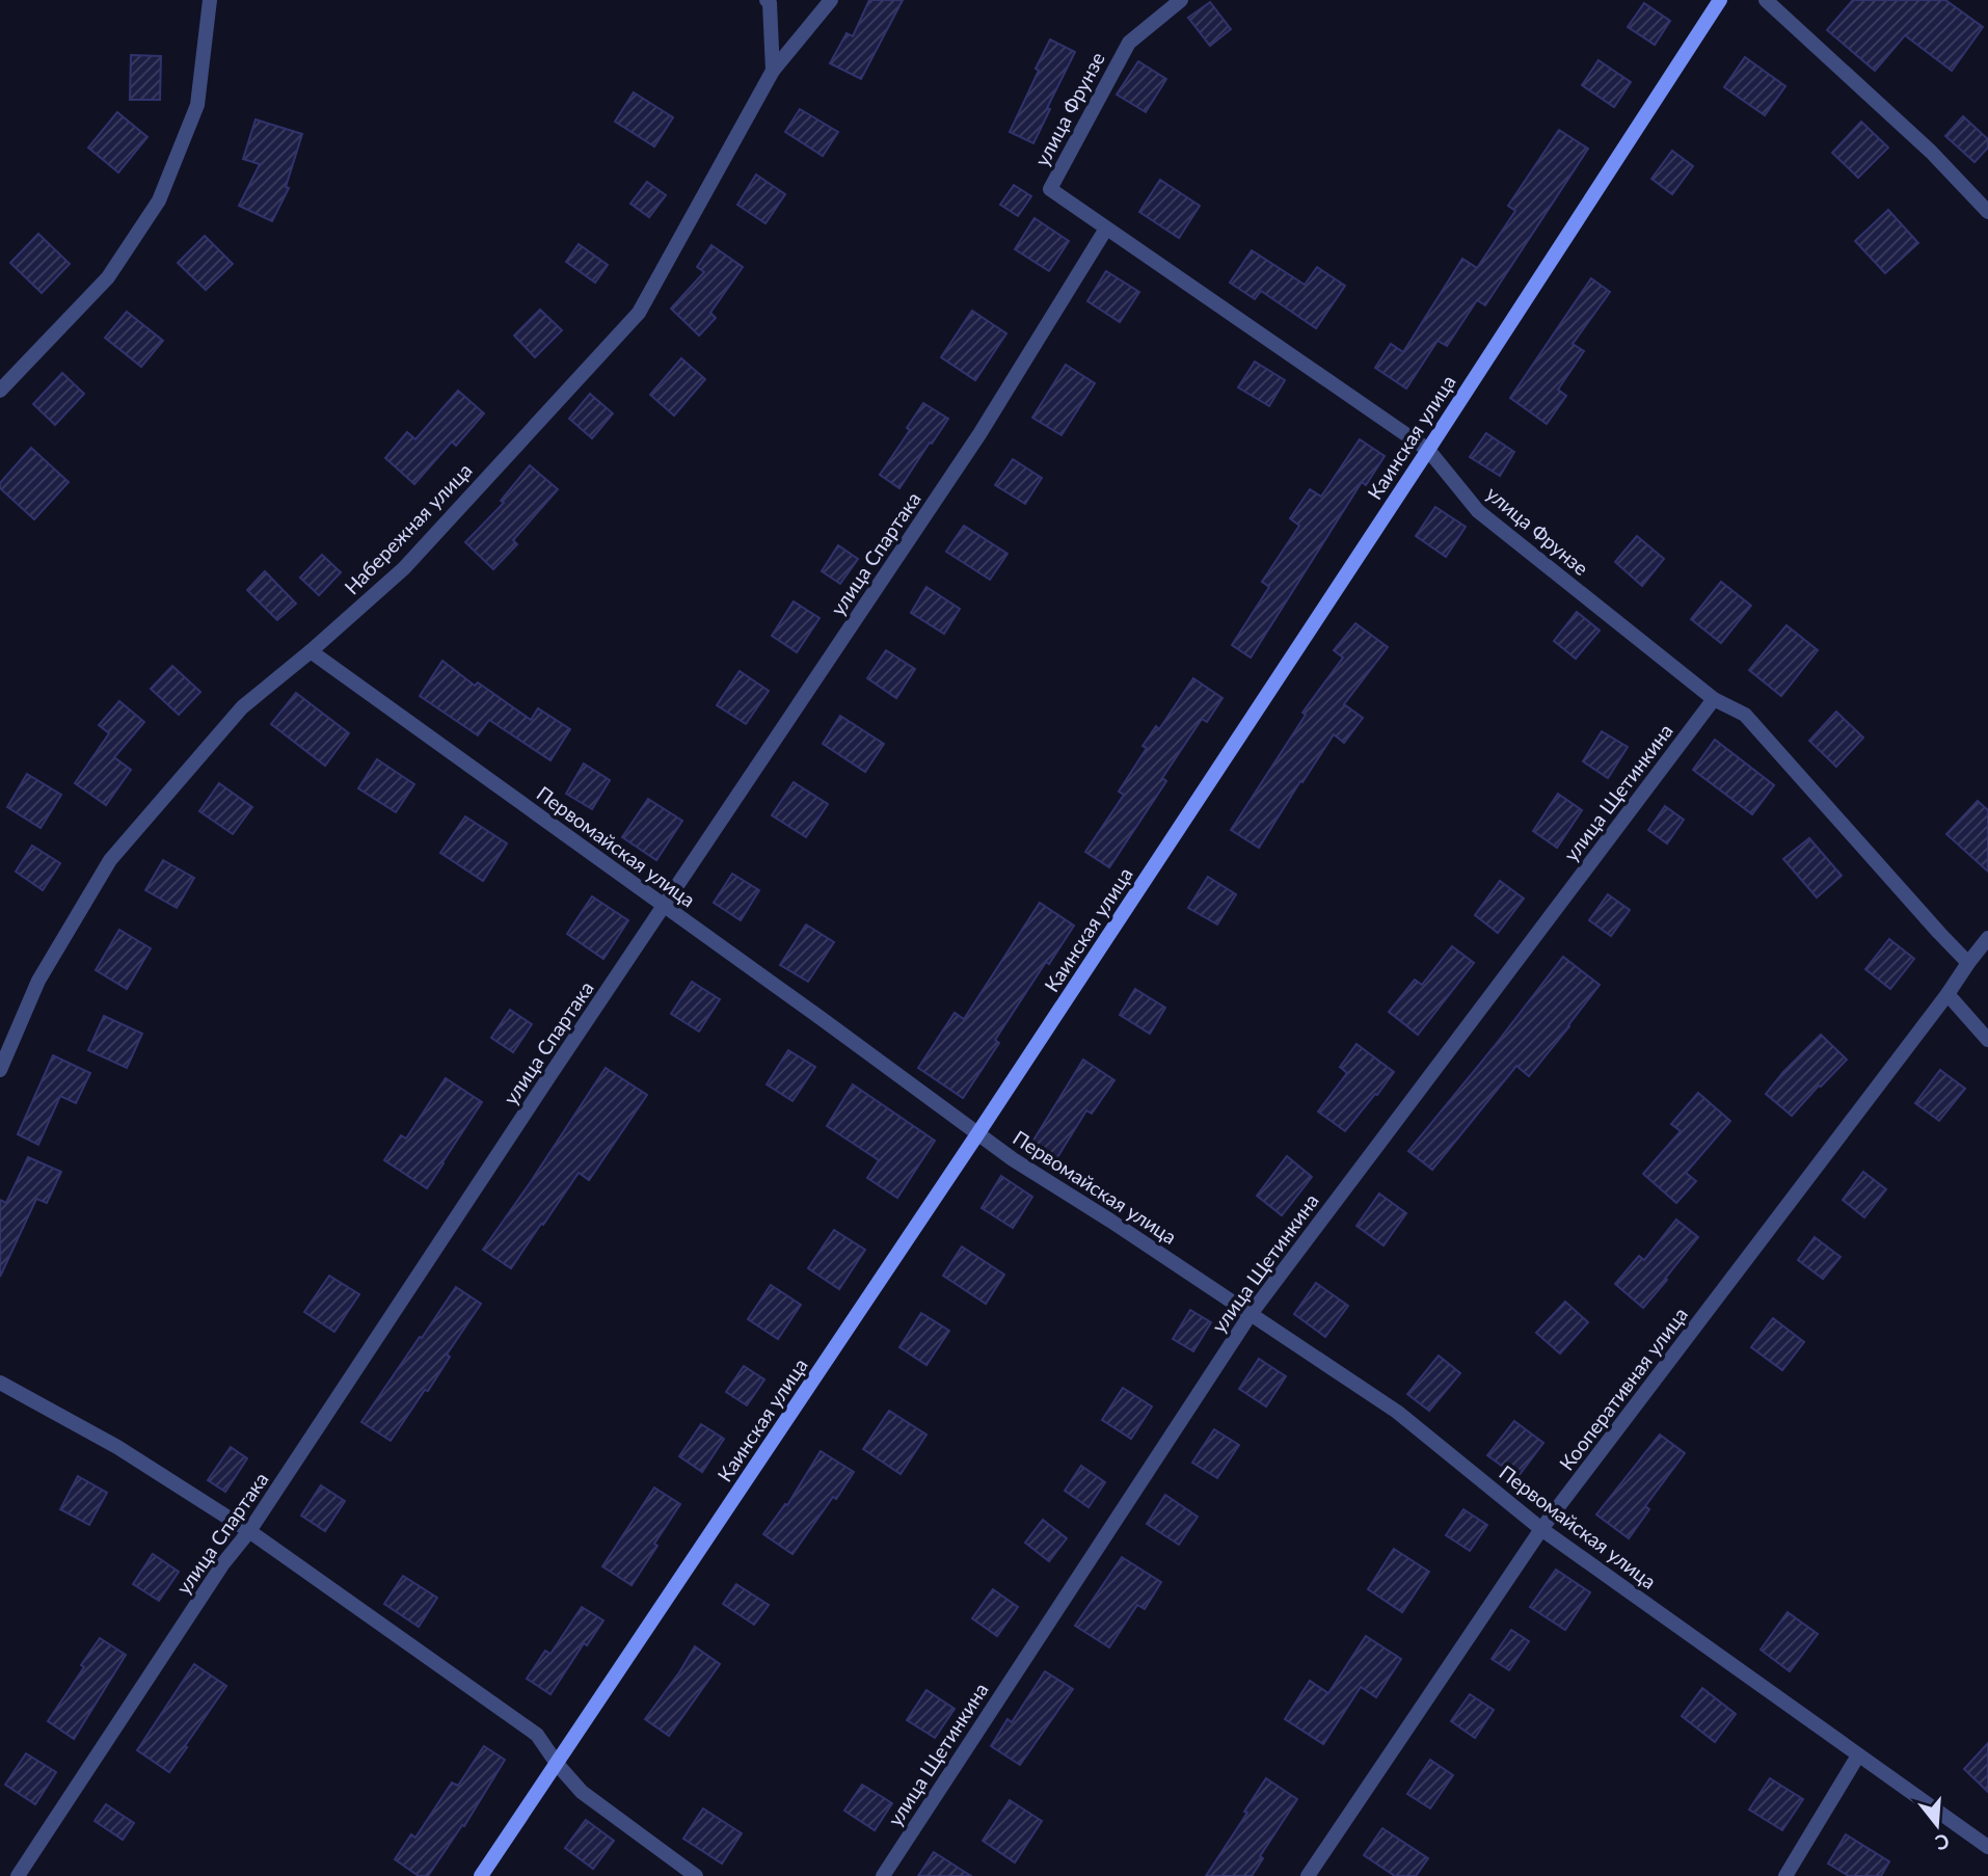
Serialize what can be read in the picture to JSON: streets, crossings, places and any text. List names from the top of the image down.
{
  "streets": {
    "main road": ["Каинская улица"],
    "street": [
      "улица Фрунзе",
      "Набережная улица",
      "улица Спартака",
      "улица Щетинкина",
      "Первомайская улица",
      "Кооперативная улица"
    ]
  },
  "crossings": [
    ["улица Фрунзе", "Каинская улица"],
    ["улица Фрунзе", "улица Спартака"],
    ["улица Фрунзе", "улица Щетинкина"],
    ["улица Фрунзе", "Кооперативная улица"],
    ["Каинская улица", "Первомайская улица"],
    ["Набережная улица", "Первомайская улица"],
    ["улица Спартака", "Первомайская улица"],
    ["улица Щетинкина", "Первомайская улица"],
    ["Первомайская улица", "Кооперативная улица"]
  ],
  "north": "bottom"
}
